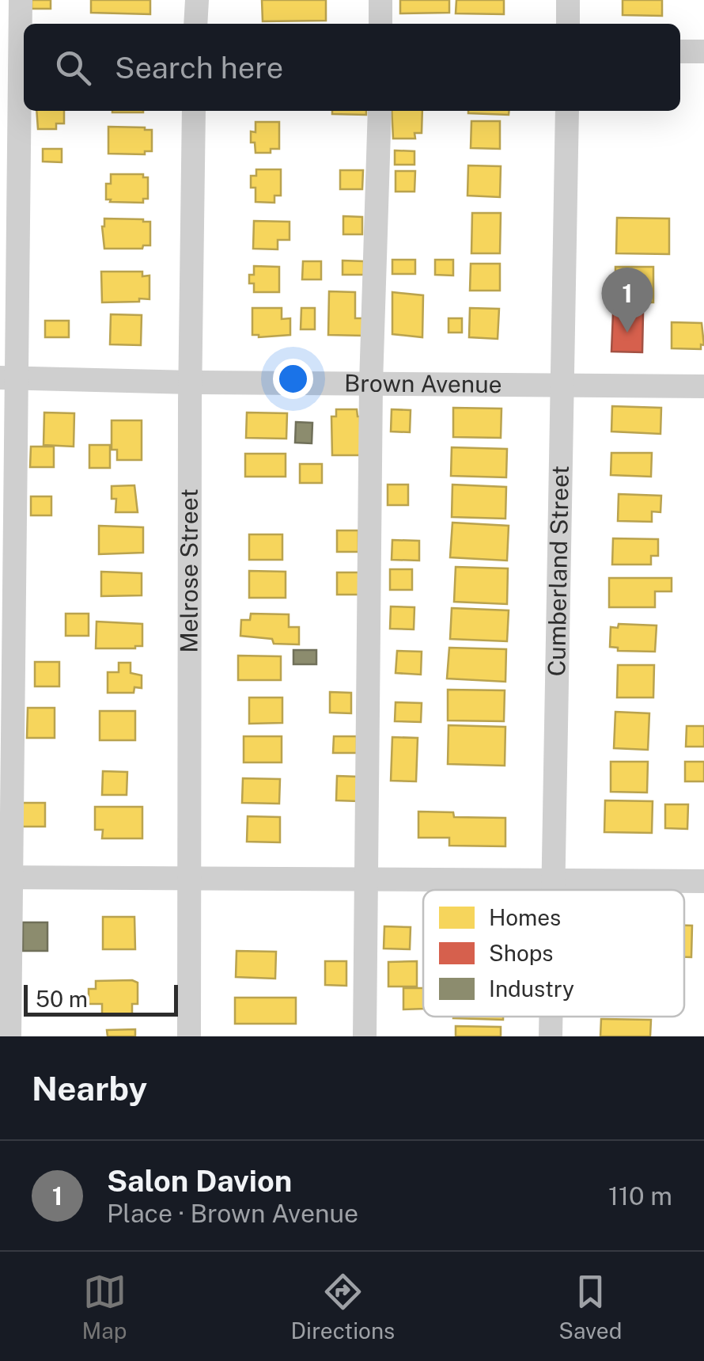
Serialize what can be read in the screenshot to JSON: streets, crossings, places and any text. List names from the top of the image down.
{
  "streets": {
    "street": ["Brown Avenue", "Melrose Street", "Cumberland Street"]
  },
  "crossings": [
    ["Brown Avenue", "Melrose Street"],
    ["Brown Avenue", "Cumberland Street"]
  ],
  "legend": ["Homes", "Shops", "Industry"],
  "scale_bar": "50 m",
  "page": {
    "search": "Search here",
    "pins": "1",
    "scale": "50 m",
    "heading": "Nearby",
    "list": [
      {
        "mark": "1",
        "name": "Salon Davion",
        "note": "Place · Brown Avenue",
        "value": "110 m"
      }
    ],
    "nav": ["Map", "Directions", "Saved"]
  }
}
